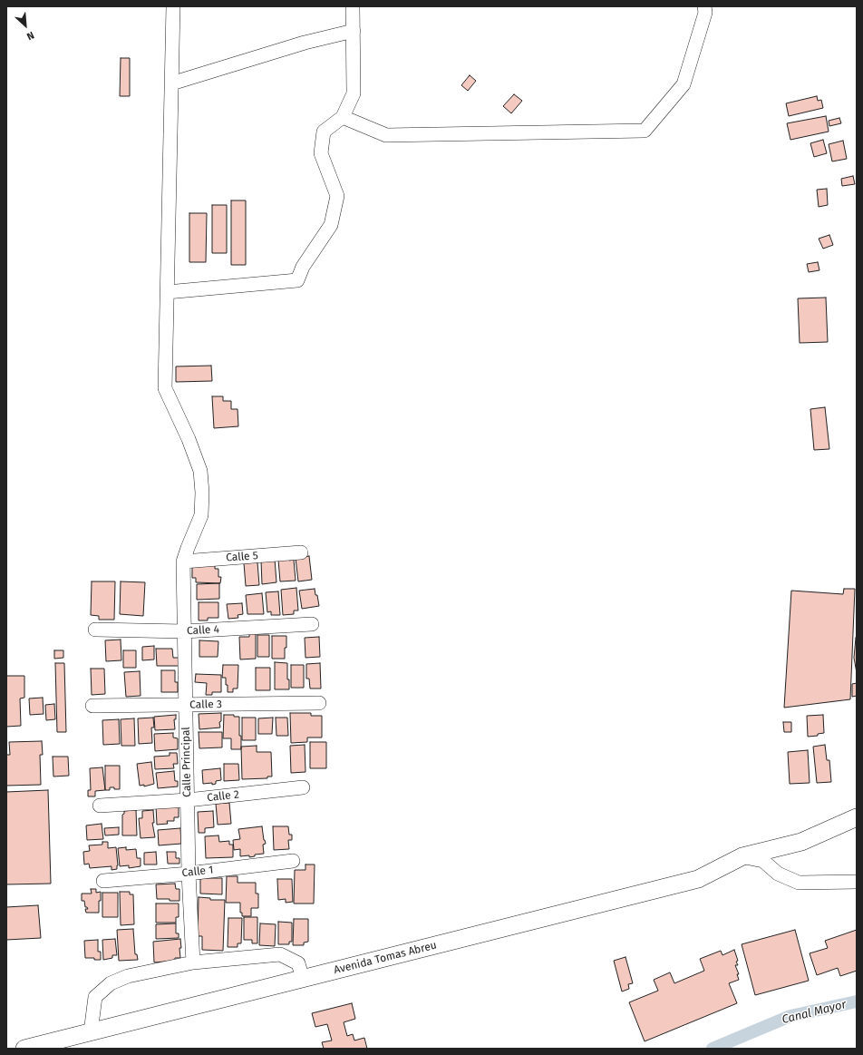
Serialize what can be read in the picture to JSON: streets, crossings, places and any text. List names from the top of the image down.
{
  "streets": {
    "main road": ["Avenida Tomas Abreu"],
    "street": [
      "Calle 5",
      "Calle 4",
      "Calle 3",
      "Calle Principal",
      "Calle 2",
      "Calle 1"
    ]
  },
  "crossings": [
    ["Calle 5", "Calle Principal"],
    ["Calle 4", "Calle Principal"],
    ["Calle 3", "Calle Principal"],
    ["Calle Principal", "Calle 2"],
    ["Calle Principal", "Calle 1"]
  ],
  "water": ["Canal Mayor"],
  "north": "bottom right"
}
